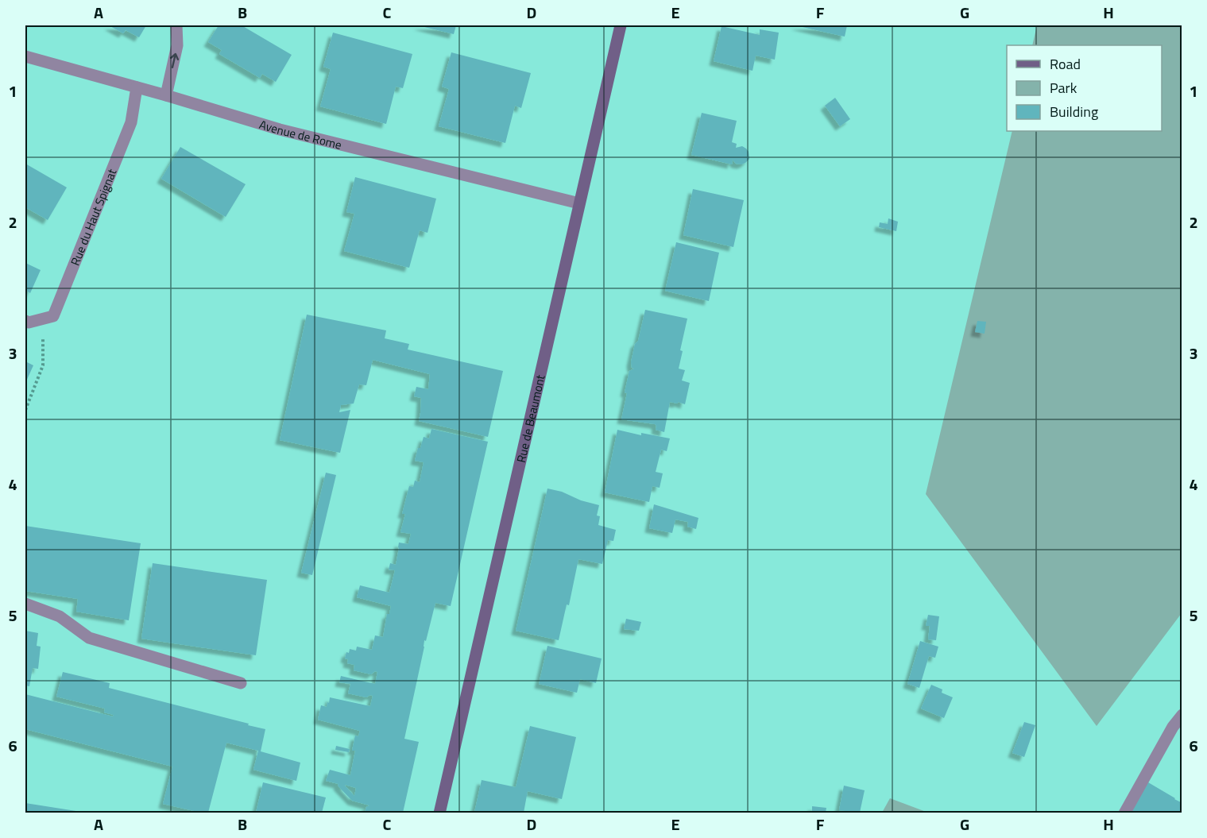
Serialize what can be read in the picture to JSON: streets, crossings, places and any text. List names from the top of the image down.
{
  "streets": {
    "main road": ["Rue de Beaumont"],
    "street": ["Avenue de Rome", "Rue du Haut Spignat"]
  },
  "crossings": [
    ["Avenue de Rome", "Rue du Haut Spignat"],
    ["Avenue de Rome", "Rue de Beaumont"]
  ],
  "legend": ["Road", "Park", "Building"],
  "grid": {
    "columns": [
      "A",
      "B",
      "C",
      "D",
      "E",
      "F",
      "G",
      "H"
    ],
    "rows": [
      "1",
      "2",
      "3",
      "4",
      "5",
      "6"
    ]
  }
}
